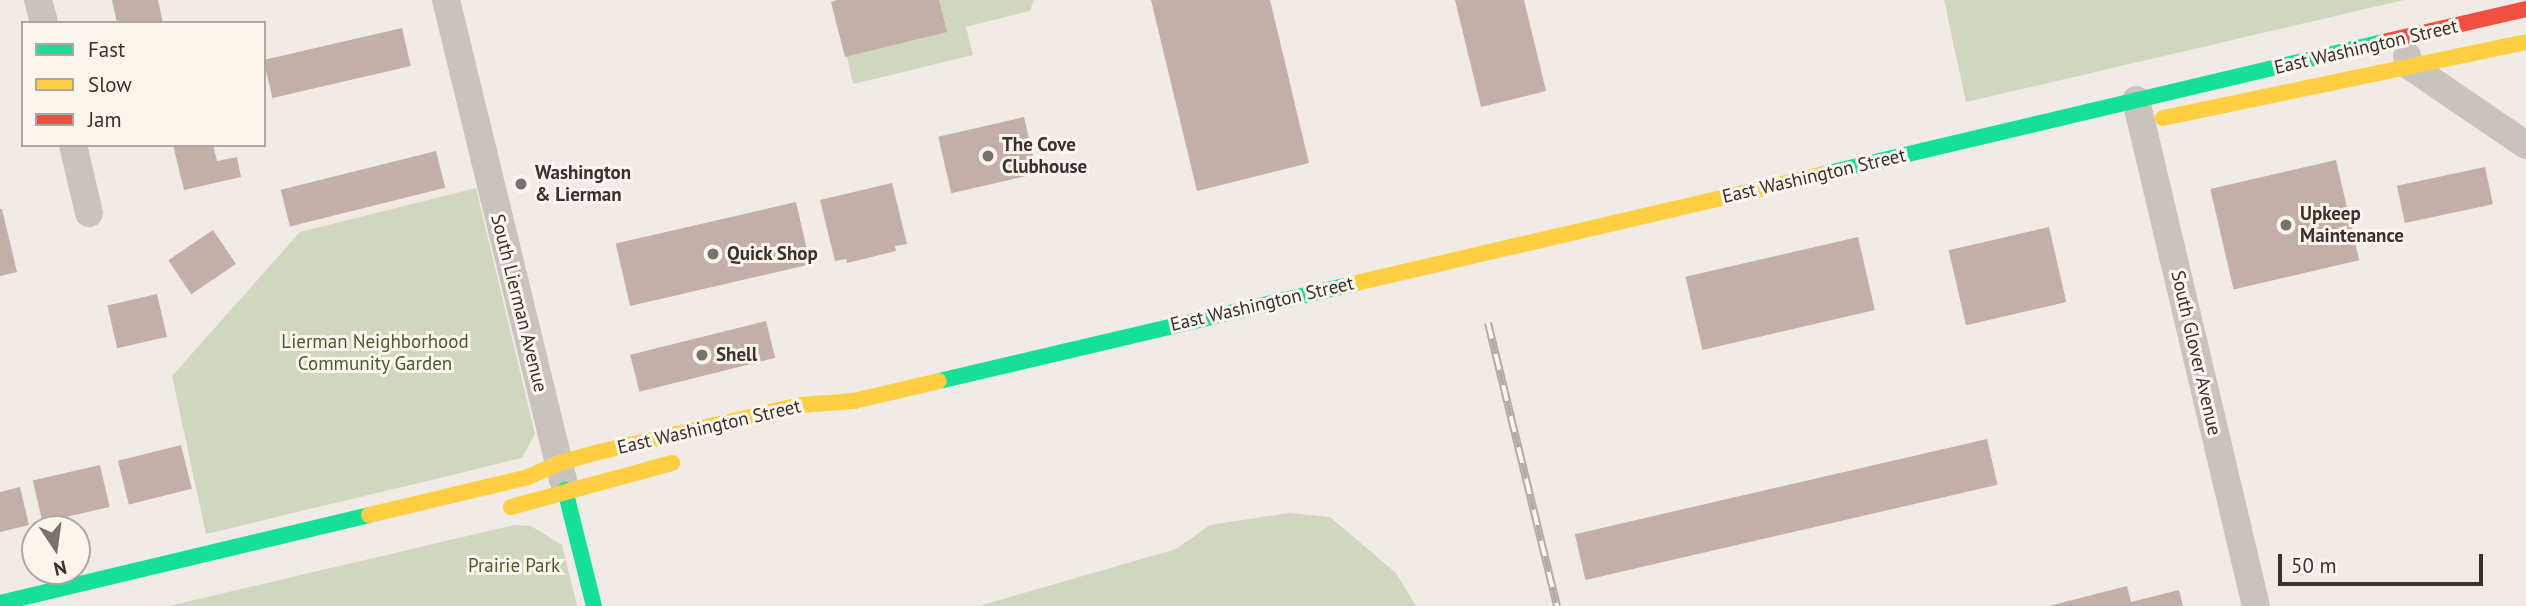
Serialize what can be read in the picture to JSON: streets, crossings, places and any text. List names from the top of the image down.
{
  "streets": {
    "main road": ["East Washington Street", "South Lierman Avenue"],
    "street": ["South Glover Avenue"]
  },
  "crossings": [
    ["East Washington Street", "South Lierman Avenue"],
    ["East Washington Street", "South Glover Avenue"]
  ],
  "parks": ["Lierman Neighborhood Community Garden", "Prairie Park"],
  "places": [
    "The Cove Clubhouse",
    "Washington & Lierman",
    "Upkeep Maintenance",
    "Quick Shop",
    "Shell"
  ],
  "legend": ["Fast", "Slow", "Jam"],
  "scale_bar": "50 m",
  "north": "bottom"
}
